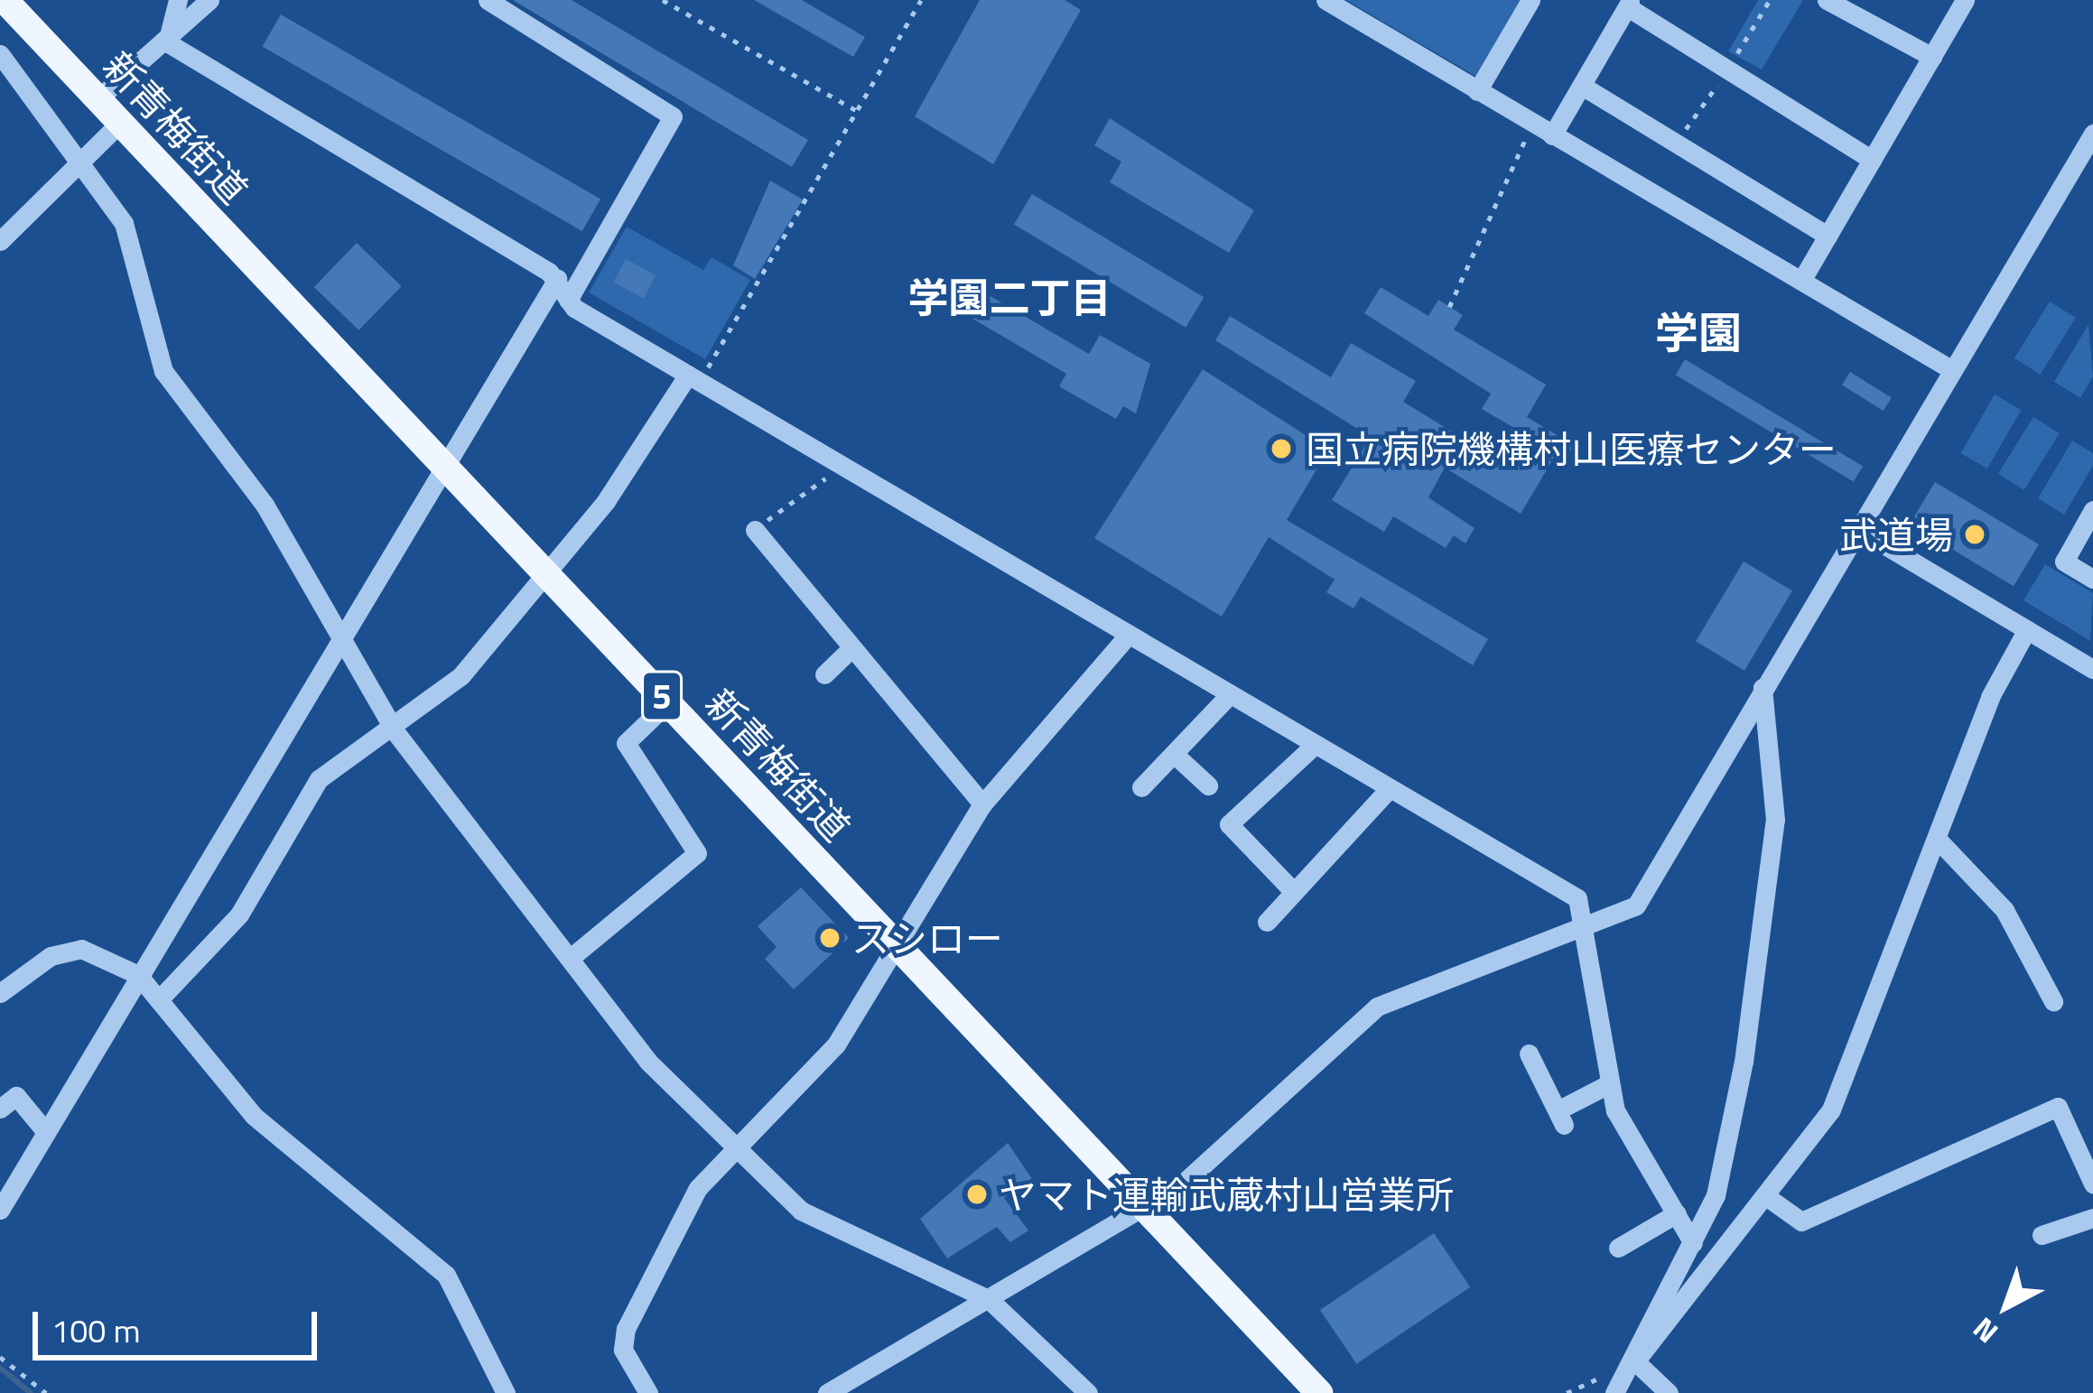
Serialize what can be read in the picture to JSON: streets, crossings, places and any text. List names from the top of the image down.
{
  "streets": {
    "main road": ["新青梅街道", "5"]
  },
  "districts": ["学園二丁目", "学園"],
  "places": [
    "国立病院機構村山医療センター",
    "武道場",
    "スシロー",
    "ヤマト運輸武蔵村山営業所"
  ],
  "scale_bar": "100 m",
  "north": "bottom left"
}
